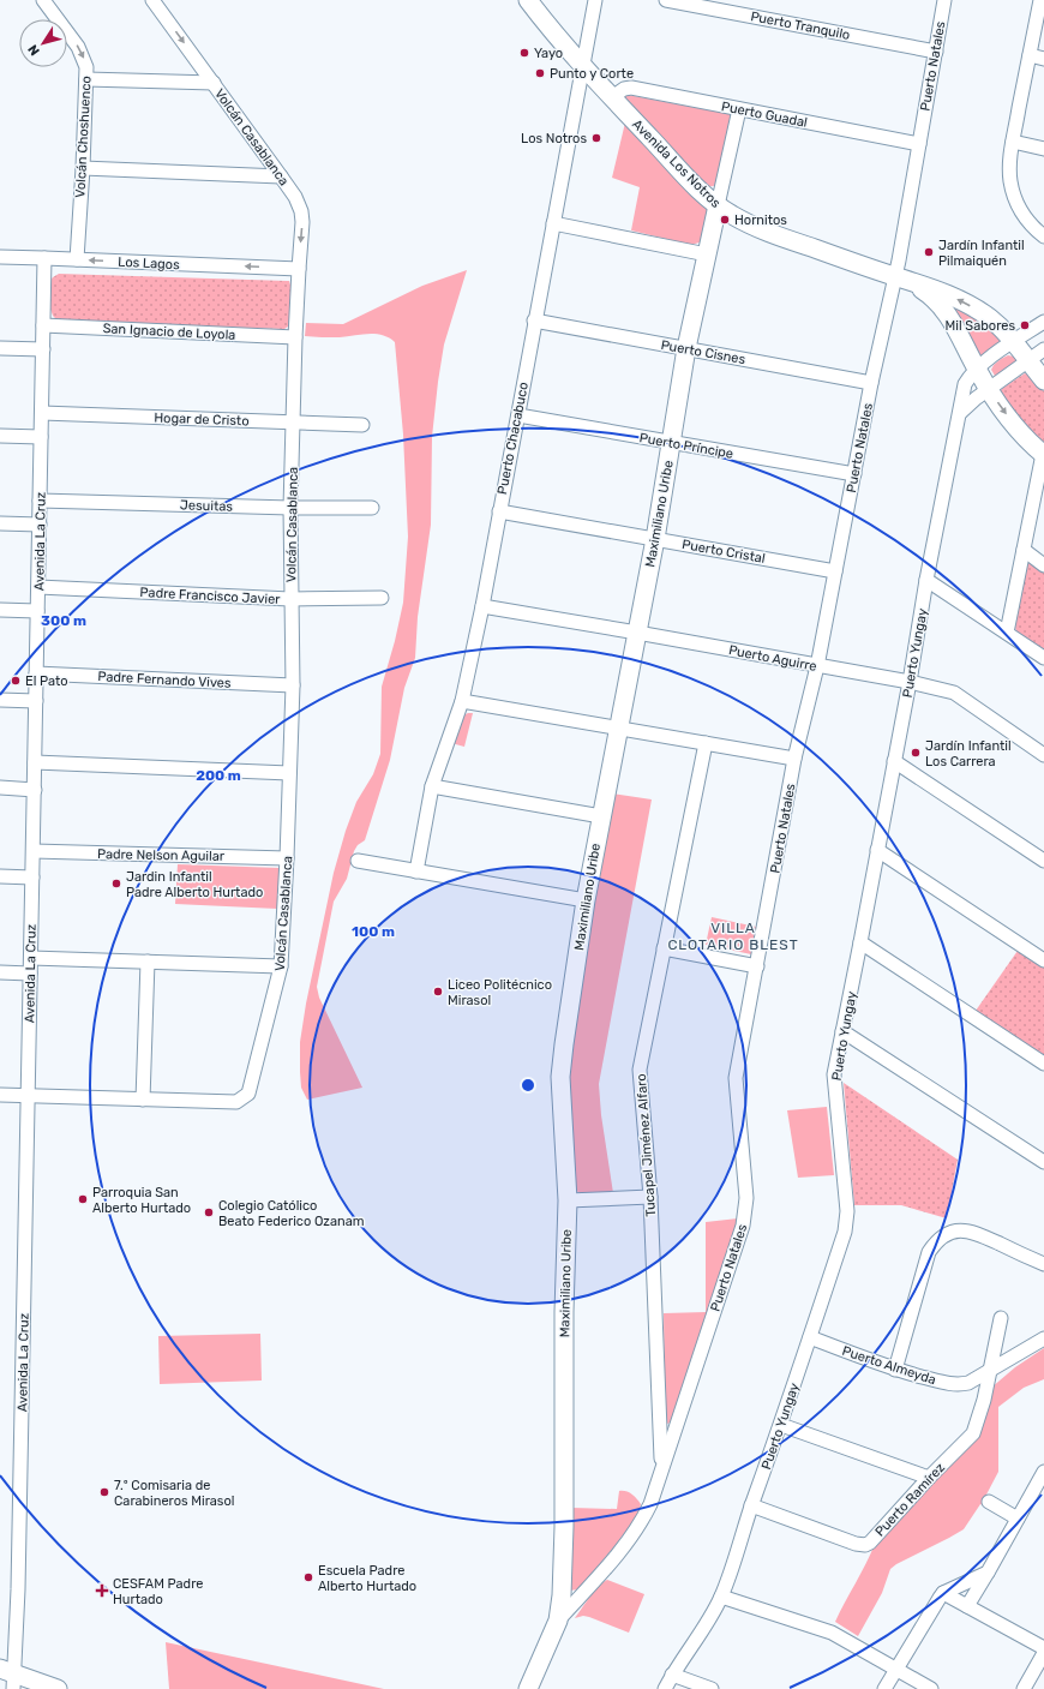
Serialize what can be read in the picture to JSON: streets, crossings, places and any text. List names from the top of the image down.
{
  "streets": {
    "street": [
      "Puerto Tranquilo",
      "Puerto Natales",
      "Puerto Guadal",
      "Volcán Choshuenco",
      "Volcán Casablanca",
      "Avenida Los Notros",
      "Los Lagos",
      "San Ignacio de Loyola",
      "Puerto Cisnes",
      "Hogar de Cristo",
      "Puerto Chacabuco",
      "Puerto Príncipe",
      "Jesuitas",
      "Maximiliano Uribe",
      "Avenida La Cruz",
      "Puerto Cristal",
      "Padre Francisco Javier",
      "Puerto Yungay",
      "Puerto Aguirre",
      "Padre Fernando Vives",
      "Padre Nelson Aguilar",
      "Tucapel Jiménez Alfaro",
      "Puerto Almeyda",
      "Puerto Ramírez"
    ]
  },
  "crossings": [
    ["Puerto Tranquilo", "Puerto Natales"],
    ["Puerto Natales", "Puerto Guadal"],
    ["Puerto Natales", "Avenida Los Notros"],
    ["Puerto Natales", "Puerto Cisnes"],
    ["Puerto Natales", "Puerto Príncipe"],
    ["Puerto Natales", "Maximiliano Uribe"],
    ["Puerto Natales", "Puerto Cristal"],
    ["Puerto Natales", "Puerto Aguirre"],
    ["Puerto Natales", "Tucapel Jiménez Alfaro"],
    ["Puerto Guadal", "Avenida Los Notros"],
    ["Puerto Guadal", "Maximiliano Uribe"],
    ["Volcán Choshuenco", "Los Lagos"],
    ["Volcán Casablanca", "Los Lagos"],
    ["Volcán Casablanca", "San Ignacio de Loyola"],
    ["Volcán Casablanca", "Hogar de Cristo"],
    ["Volcán Casablanca", "Jesuitas"],
    ["Volcán Casablanca", "Padre Francisco Javier"],
    ["Volcán Casablanca", "Padre Fernando Vives"],
    ["Volcán Casablanca", "Padre Nelson Aguilar"],
    ["Avenida Los Notros", "Puerto Chacabuco"],
    ["Avenida Los Notros", "Maximiliano Uribe"],
    ["Avenida Los Notros", "Puerto Yungay"],
    ["Los Lagos", "Avenida La Cruz"],
    ["San Ignacio de Loyola", "Avenida La Cruz"],
    ["Puerto Cisnes", "Puerto Chacabuco"],
    ["Puerto Cisnes", "Maximiliano Uribe"],
    ["Hogar de Cristo", "Avenida La Cruz"],
    ["Puerto Chacabuco", "Puerto Príncipe"],
    ["Puerto Chacabuco", "Puerto Cristal"],
    ["Puerto Chacabuco", "Puerto Aguirre"],
    ["Puerto Príncipe", "Maximiliano Uribe"],
    ["Jesuitas", "Avenida La Cruz"],
    ["Maximiliano Uribe", "Puerto Cristal"],
    ["Maximiliano Uribe", "Puerto Aguirre"],
    ["Avenida La Cruz", "Padre Francisco Javier"],
    ["Avenida La Cruz", "Padre Fernando Vives"],
    ["Avenida La Cruz", "Padre Nelson Aguilar"],
    ["Puerto Yungay", "Puerto Aguirre"],
    ["Puerto Yungay", "Puerto Almeyda"],
    ["Puerto Yungay", "Puerto Ramírez"],
    ["Puerto Almeyda", "Puerto Ramírez"]
  ],
  "districts": ["VILLA CLOTARIO BLEST"],
  "places": {
    "other": [
      "Yayo",
      "Punto y Corte",
      "Los Notros",
      "Hornitos",
      "Jardín Infantil Pilmaiquén",
      "Mil Sabores",
      "El Pato",
      "Jardín Infantil Los Carrera",
      "Jardin Infantil Padre Alberto Hurtado",
      "Liceo Politécnico Mirasol",
      "Parroquia San Alberto Hurtado",
      "Colegio Católico Beato Federico Ozanam",
      "7.º Comisaria de Carabineros Mirasol",
      "Escuela Padre Alberto Hurtado"
    ],
    "health": ["CESFAM Padre Hurtado"]
  },
  "north": "bottom left",
  "rings": ["300 m", "200 m", "100 m"]
}
